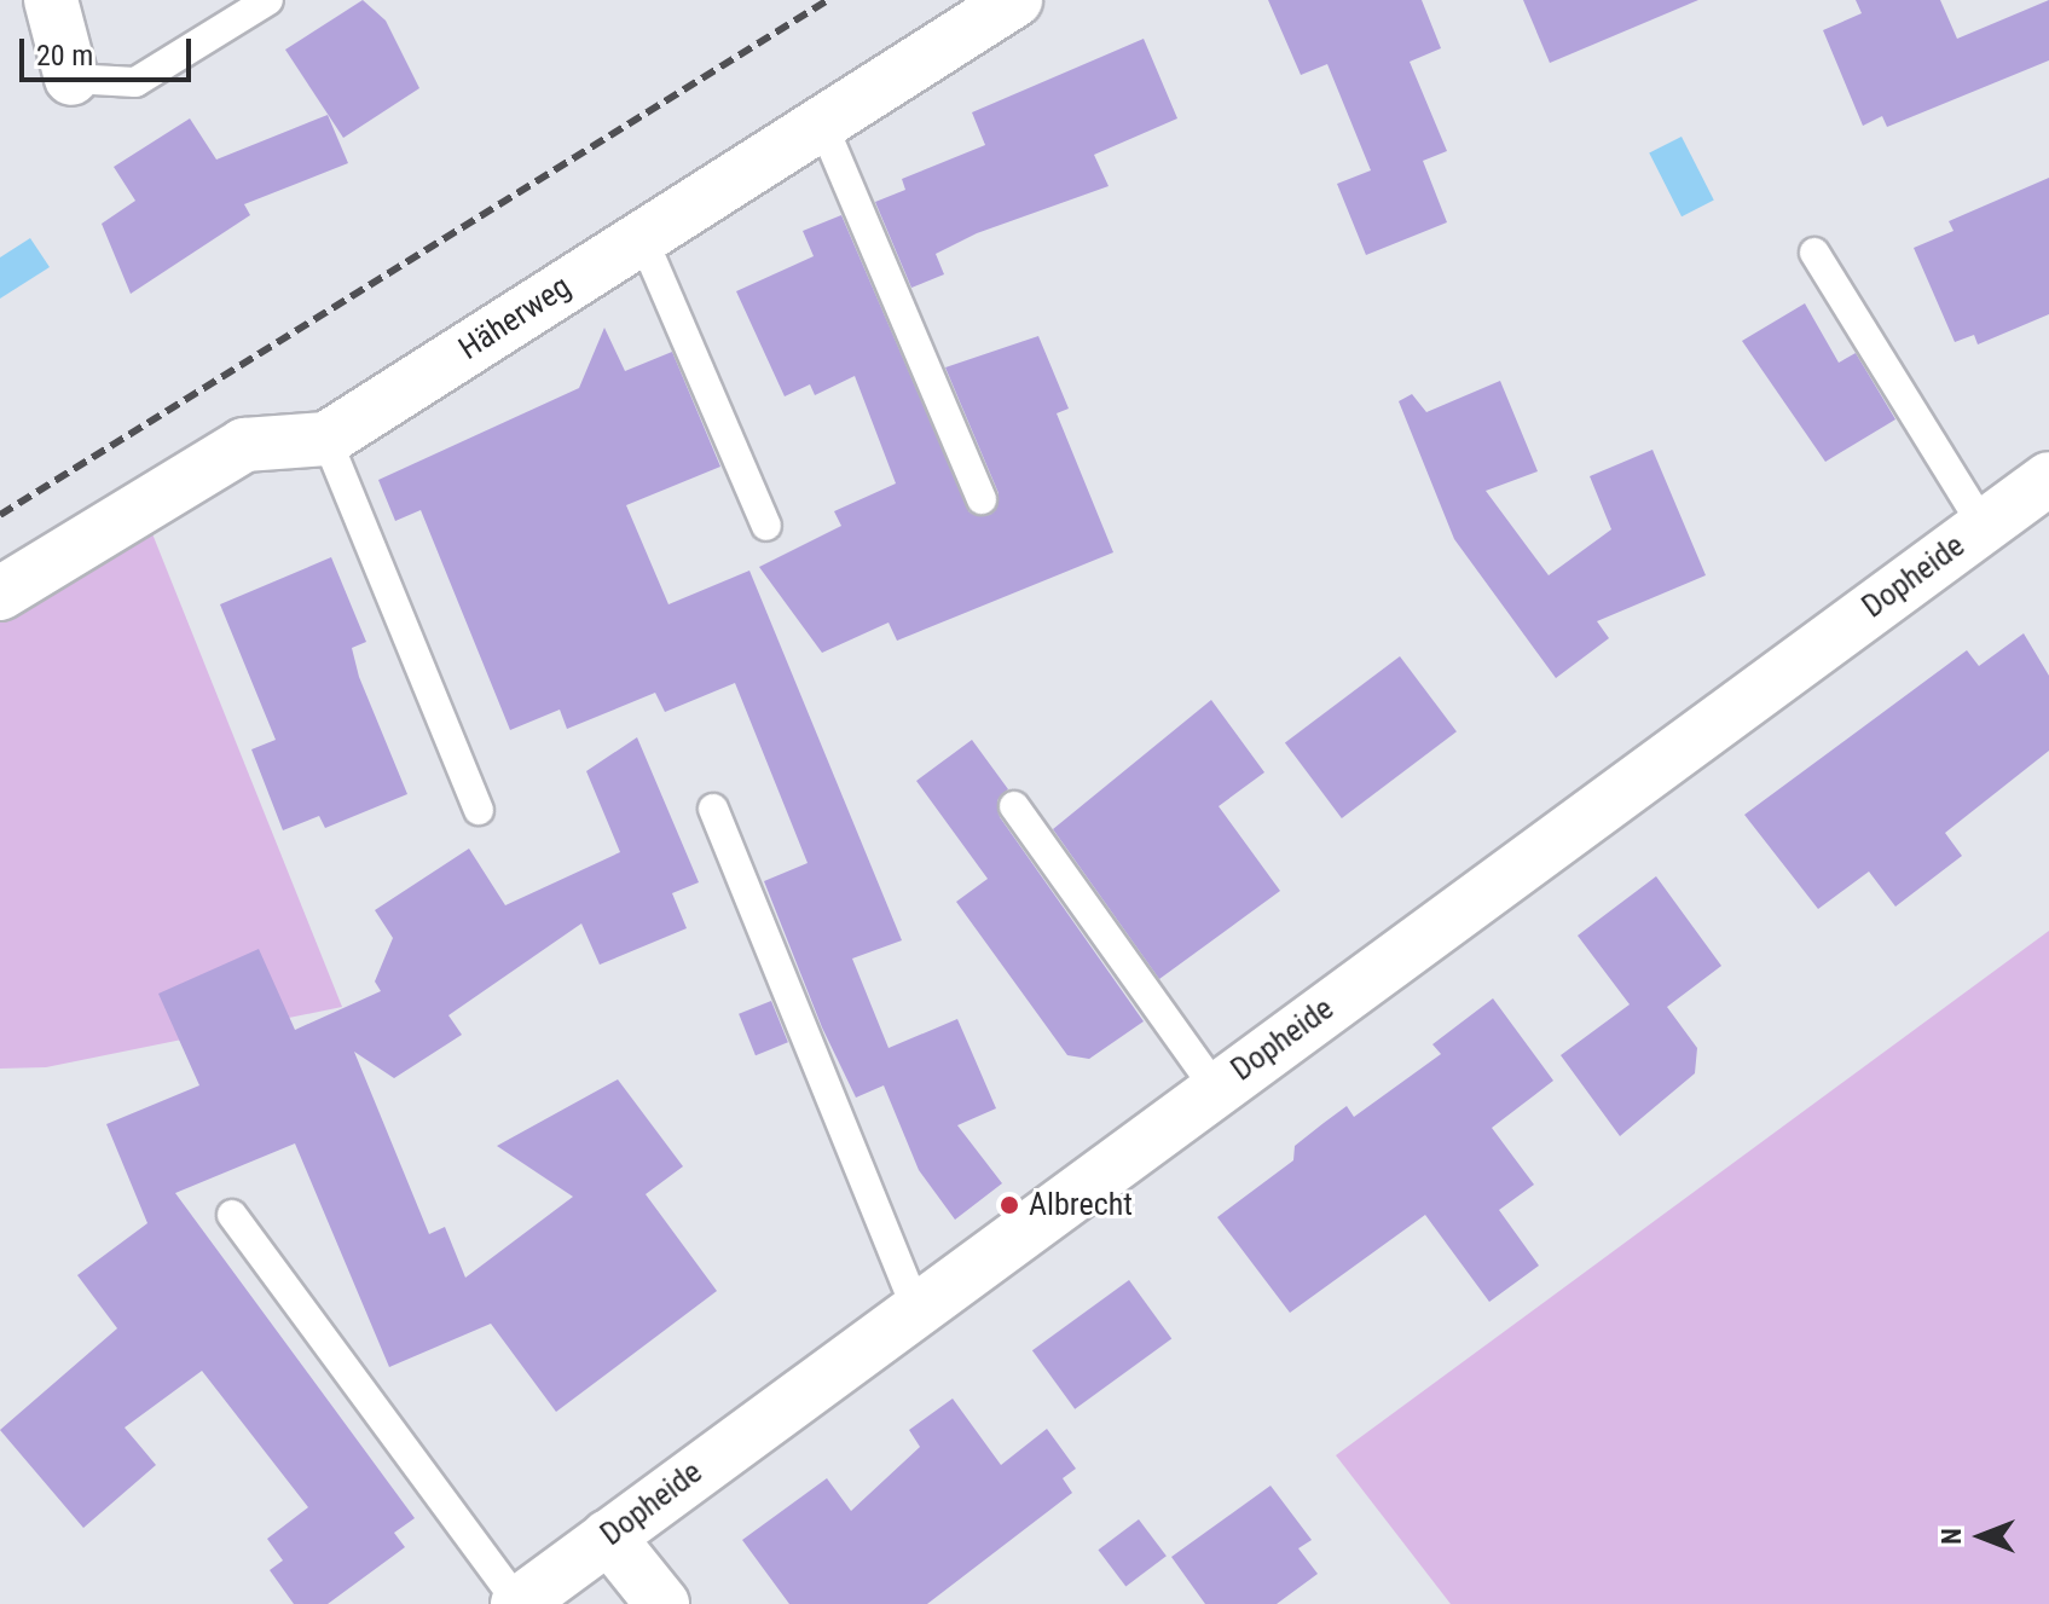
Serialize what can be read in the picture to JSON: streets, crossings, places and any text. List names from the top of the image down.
{
  "streets": {
    "street": ["Häherweg", "Dopheide"]
  },
  "places": ["Albrecht"],
  "scale_bar": "20 m",
  "north": "left"
}
